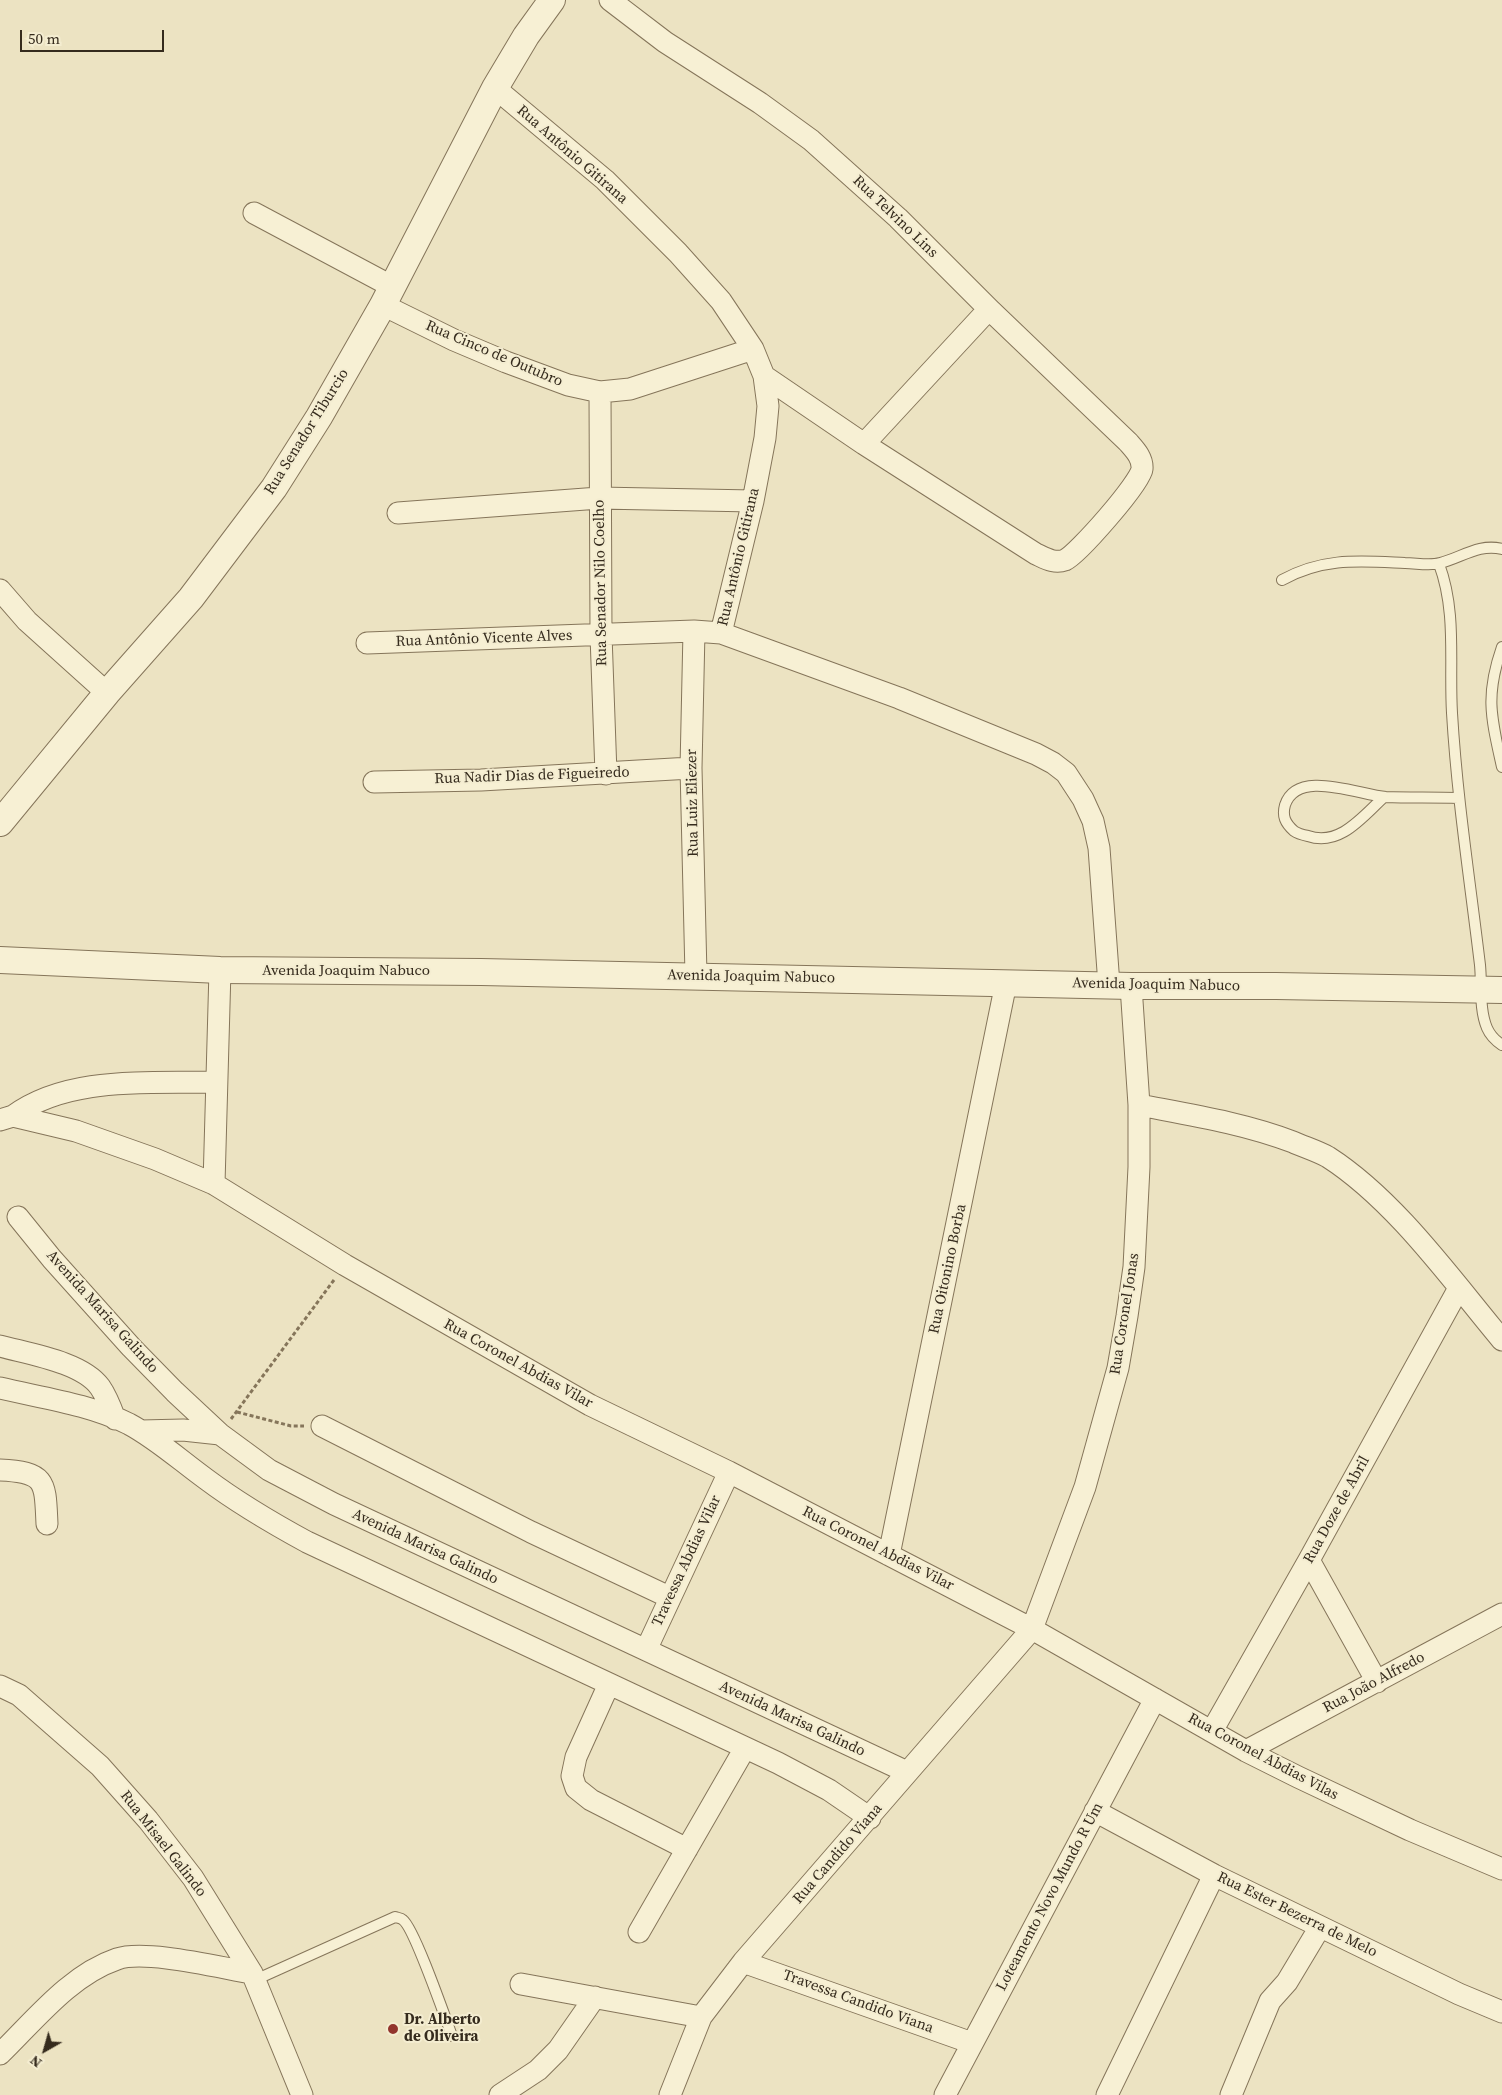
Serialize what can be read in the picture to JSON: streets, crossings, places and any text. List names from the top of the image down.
{
  "streets": {
    "street": [
      "Rua Antônio Gitirana",
      "Rua Telvino Lins",
      "Rua Cinco de Outubro",
      "Rua Senador Tiburcio",
      "Rua Senador Nilo Coelho",
      "Rua Antônio Vicente Alves",
      "Rua Nadir Dias de Figueiredo",
      "Rua Luiz Eliezer",
      "Avenida Joaquim Nabuco",
      "Rua Oitonino Borba",
      "Avenida Marisa Galindo",
      "Rua Coronel Jonas",
      "Rua Coronel Abdias Vilar",
      "Rua Doze de Abril",
      "Travessa Abdias Vilar",
      "Rua João Alfredo",
      "Rua Coronel Abdias Vilas",
      "Rua Misael Galindo",
      "Rua Candido Viana",
      "Loteamento Novo Mundo R Um",
      "Rua Ester Bezerra de Melo",
      "Travessa Candido Viana"
    ]
  },
  "crossings": [
    ["Rua Antônio Gitirana", "Rua Cinco de Outubro"],
    ["Rua Antônio Gitirana", "Rua Senador Tiburcio"],
    ["Rua Antônio Gitirana", "Rua Antônio Vicente Alves"],
    ["Rua Antônio Gitirana", "Avenida Joaquim Nabuco"],
    ["Rua Antônio Gitirana", "Rua Coronel Jonas"],
    ["Rua Cinco de Outubro", "Rua Senador Tiburcio"],
    ["Rua Cinco de Outubro", "Rua Senador Nilo Coelho"],
    ["Rua Senador Nilo Coelho", "Rua Antônio Vicente Alves"],
    ["Rua Senador Nilo Coelho", "Rua Nadir Dias de Figueiredo"],
    ["Rua Antônio Vicente Alves", "Rua Luiz Eliezer"],
    ["Rua Nadir Dias de Figueiredo", "Rua Luiz Eliezer"],
    ["Rua Luiz Eliezer", "Avenida Joaquim Nabuco"],
    ["Avenida Joaquim Nabuco", "Rua Oitonino Borba"],
    ["Avenida Joaquim Nabuco", "Rua Coronel Jonas"],
    ["Rua Oitonino Borba", "Rua Coronel Abdias Vilar"],
    ["Avenida Marisa Galindo", "Travessa Abdias Vilar"],
    ["Avenida Marisa Galindo", "Rua Candido Viana"],
    ["Rua Coronel Jonas", "Rua Coronel Abdias Vilar"],
    ["Rua Coronel Jonas", "Rua Coronel Abdias Vilas"],
    ["Rua Coronel Jonas", "Rua Candido Viana"],
    ["Rua Coronel Abdias Vilar", "Travessa Abdias Vilar"],
    ["Rua Coronel Abdias Vilar", "Rua Coronel Abdias Vilas"],
    ["Rua Coronel Abdias Vilar", "Rua Candido Viana"],
    ["Rua Doze de Abril", "Rua Coronel Abdias Vilas"],
    ["Rua João Alfredo", "Rua Coronel Abdias Vilas"],
    ["Rua Coronel Abdias Vilas", "Rua Candido Viana"],
    ["Rua Coronel Abdias Vilas", "Loteamento Novo Mundo R Um"],
    ["Rua Candido Viana", "Travessa Candido Viana"],
    ["Loteamento Novo Mundo R Um", "Rua Ester Bezerra de Melo"],
    ["Loteamento Novo Mundo R Um", "Travessa Candido Viana"]
  ],
  "places": ["Dr. Alberto de Oliveira"],
  "scale_bar": "50 m",
  "north": "bottom left"
}
